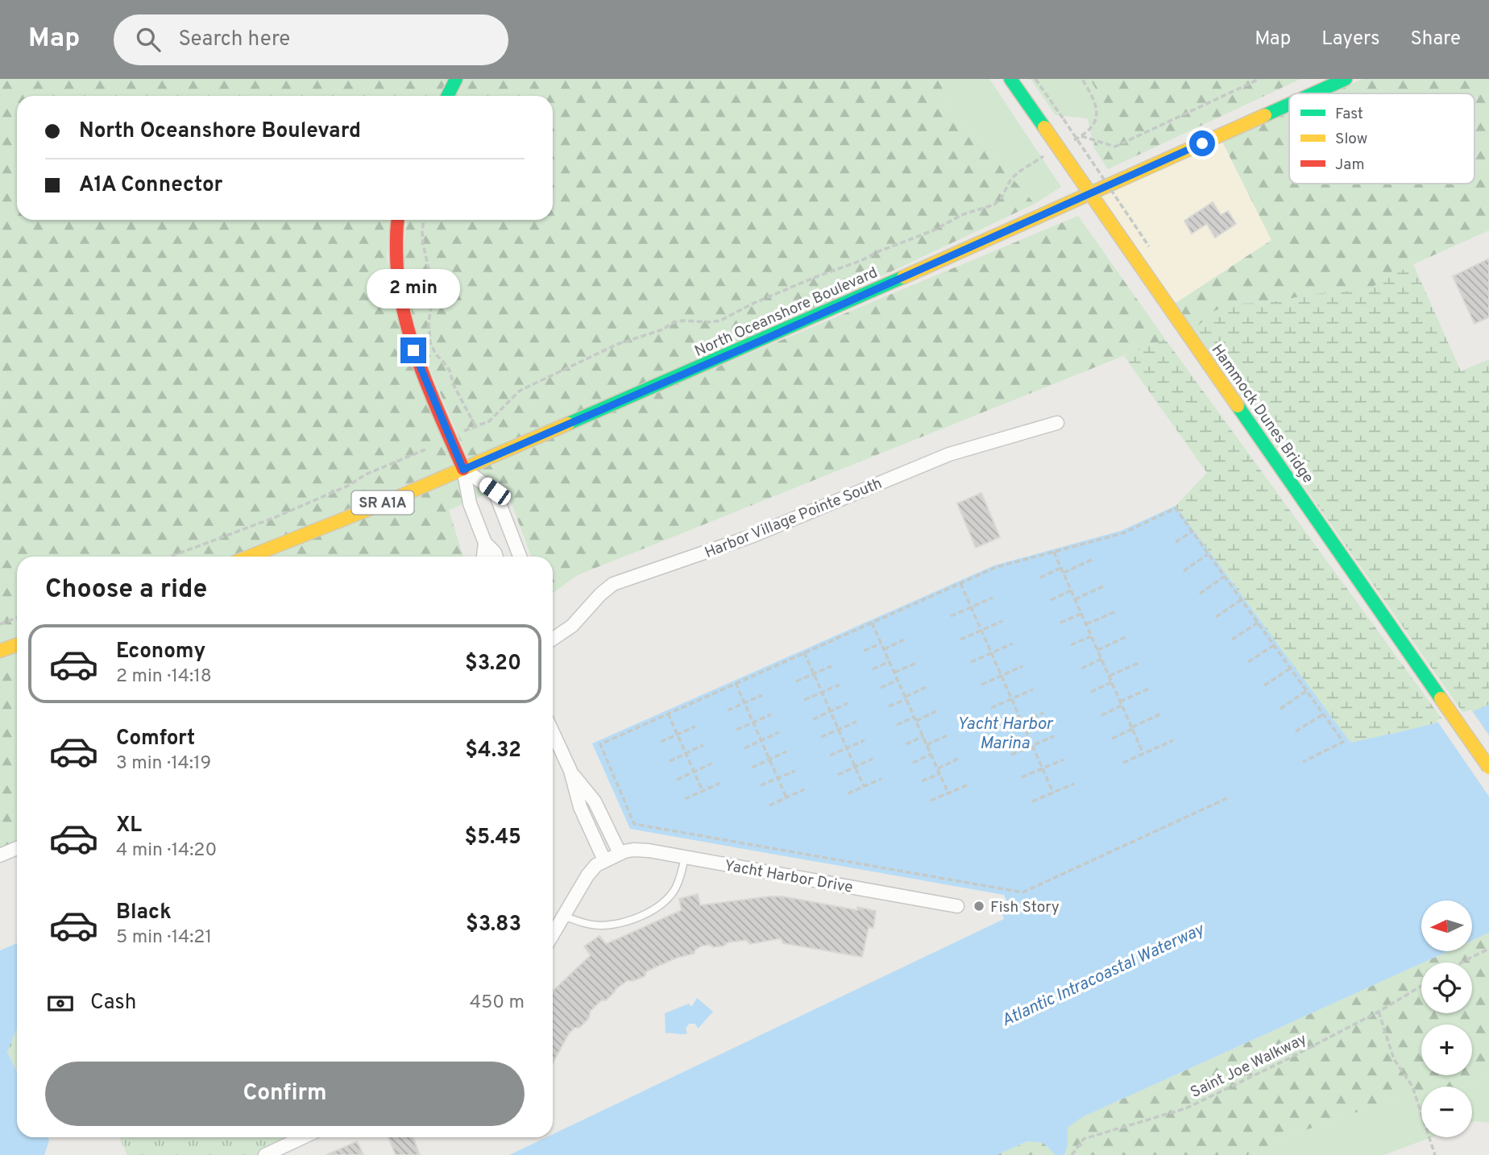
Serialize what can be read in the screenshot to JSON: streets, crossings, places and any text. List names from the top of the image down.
{
  "streets": {
    "main road": ["North Oceanshore Boulevard", "Hammock Dunes Bridge", "SR A1A"],
    "street": ["Harbor Village Pointe South", "Yacht Harbor Drive"],
    "path": ["Saint Joe Walkway"]
  },
  "water": ["Yacht Harbor Marina", "Atlantic Intracoastal Waterway"],
  "places": ["Fish Story"],
  "legend": ["Fast", "Slow", "Jam"],
  "north": "left",
  "page": {
    "header": "Map",
    "search": "Search here",
    "nav": ["Map", "Layers", "Share"],
    "banner": ["North Oceanshore Boulevard", "A1A Connector"],
    "bubble": "2 min",
    "heading": "Choose a ride",
    "list": [
      {
        "name": "Economy",
        "note": "2 min · 14:18",
        "value": "$3.20"
      },
      {
        "name": "Comfort",
        "note": "3 min · 14:19",
        "value": "$4.32"
      },
      {
        "name": "XL",
        "note": "4 min · 14:20",
        "value": "$5.45"
      },
      {
        "name": "Black",
        "note": "5 min · 14:21",
        "value": "$3.83"
      }
    ],
    "map_buttons": ["+", "−"],
    "pay": ["Cash", "450 m"],
    "buttons": "Confirm"
  }
}
